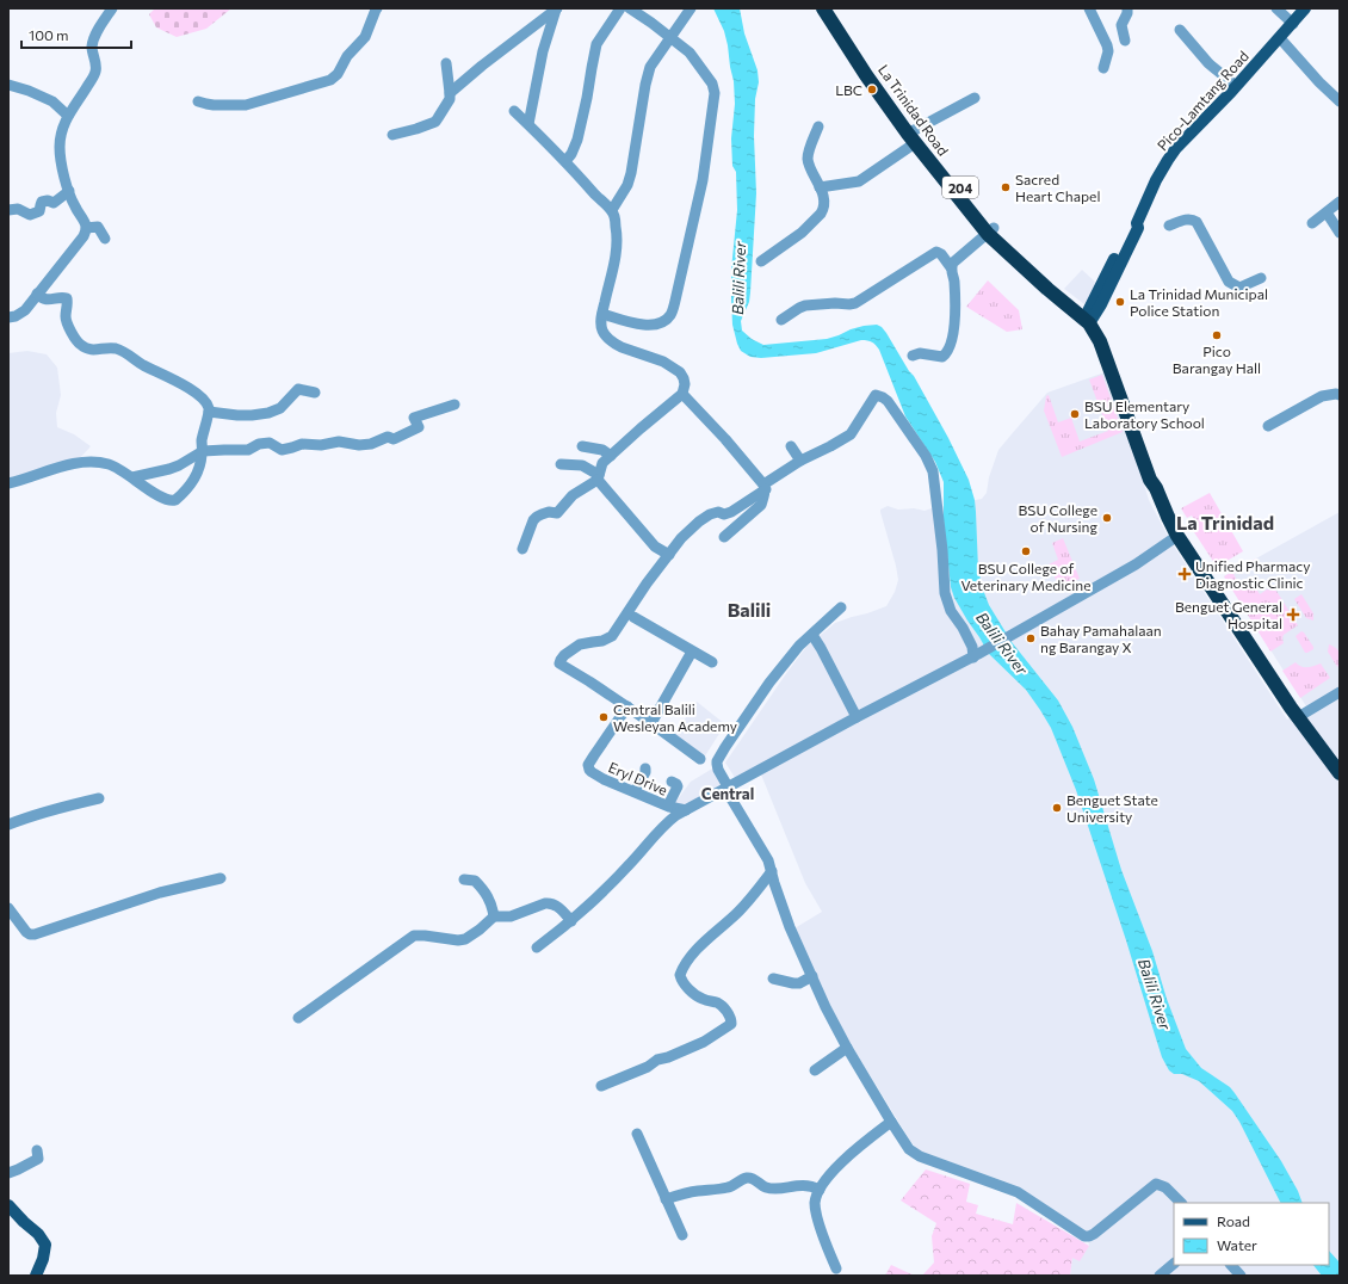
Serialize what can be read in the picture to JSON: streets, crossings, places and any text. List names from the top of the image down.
{
  "streets": {
    "highway": ["La Trinidad Road", "204"],
    "main road": ["Pico-Lamtang Road"],
    "street": ["Eryl Drive"]
  },
  "crossings": [
    ["Pico-Lamtang Road", "La Trinidad Road"],
    ["Pico-Lamtang Road", "204"],
    ["La Trinidad Road", "204"]
  ],
  "districts": ["La Trinidad", "Balili", "Central"],
  "water": ["Balili River"],
  "places": {
    "other": [
      "LBC",
      "Sacred Heart Chapel",
      "La Trinidad Municipal Police Station",
      "Pico Barangay Hall",
      "BSU Elementary Laboratory School",
      "BSU College of Nursing",
      "BSU College of Veterinary Medicine",
      "Bahay Pamahalaan ng Barangay X",
      "Central Balili Wesleyan Academy",
      "Benguet State University"
    ],
    "health": ["Unified Pharmacy Diagnostic Clinic", "Benguet General Hospital"]
  },
  "legend": ["Road", "Water"],
  "scale_bar": "100 m"
}
